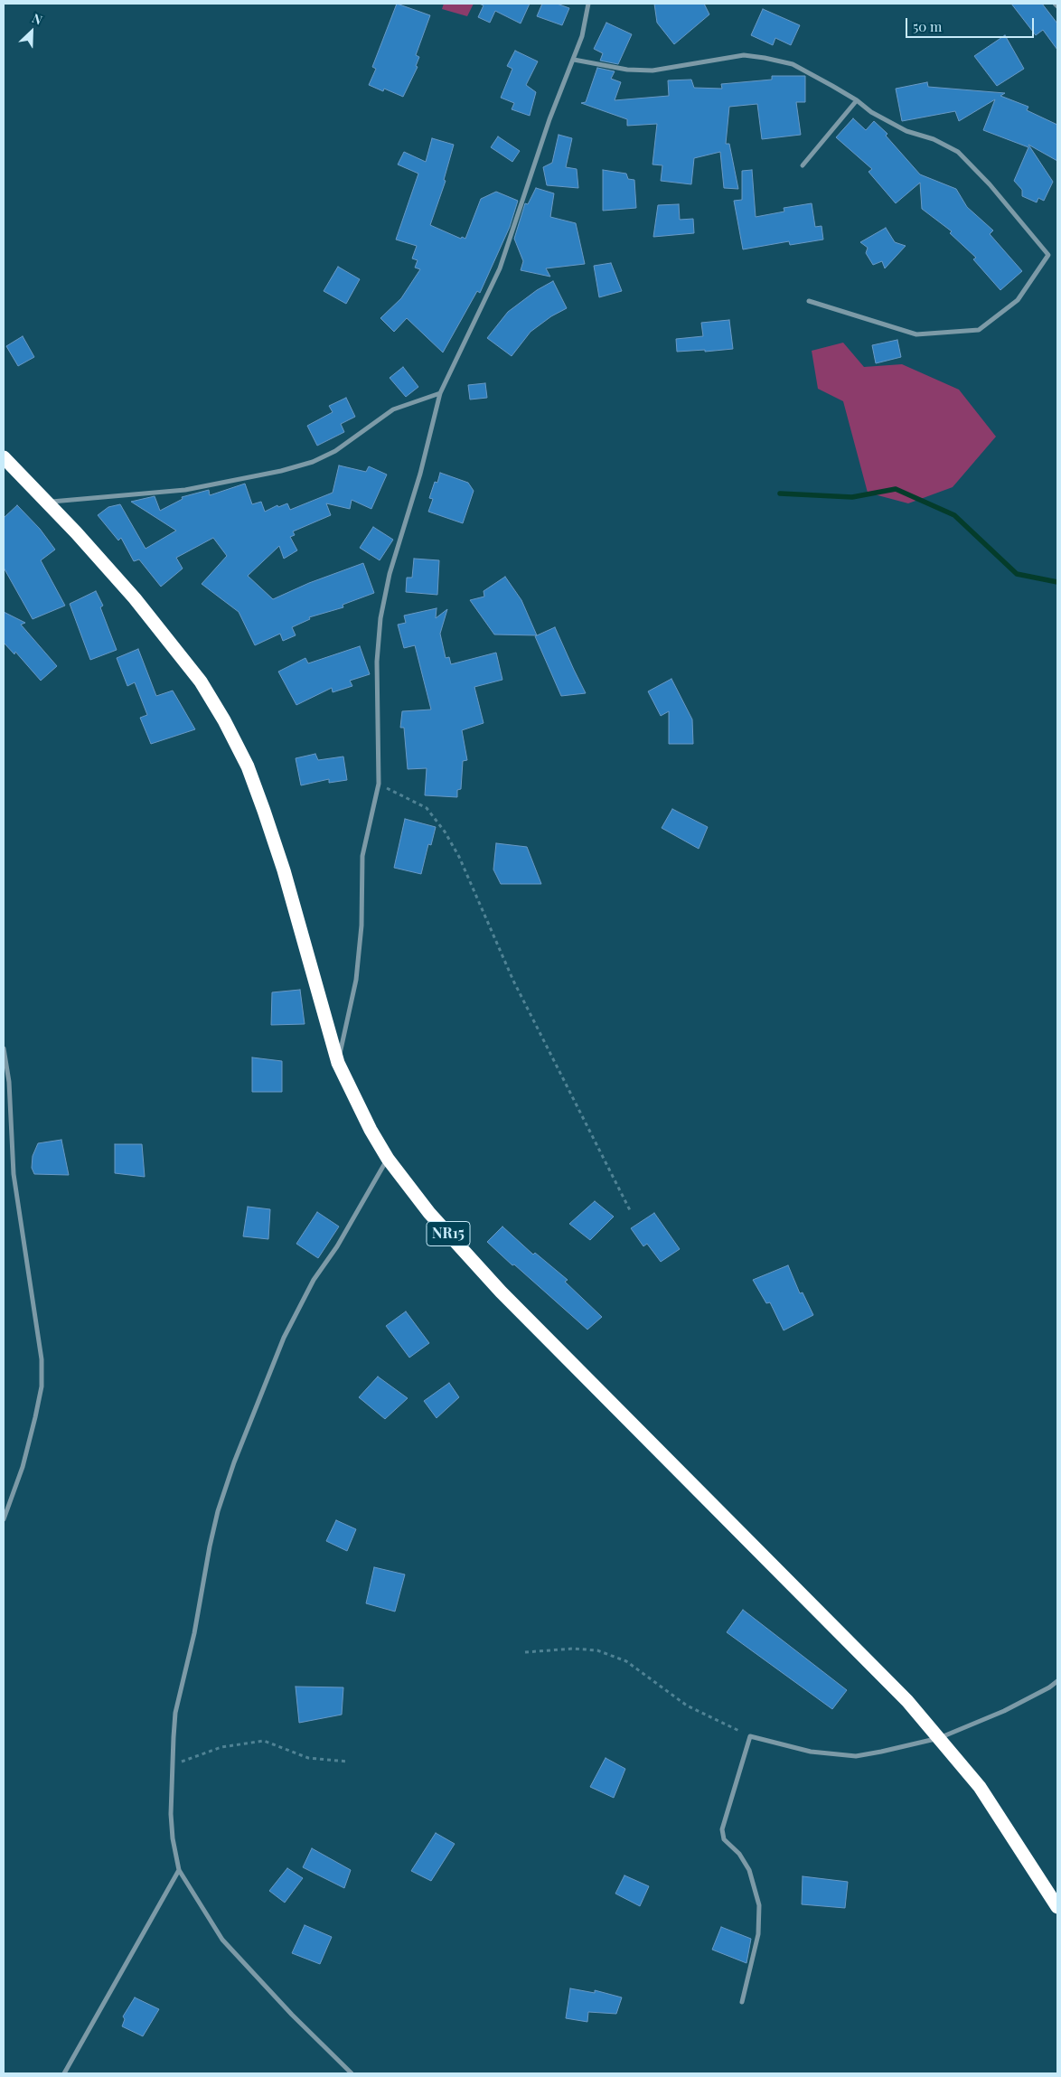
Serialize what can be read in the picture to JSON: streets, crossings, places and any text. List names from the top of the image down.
{
  "streets": {
    "highway": ["NR15"]
  },
  "scale_bar": "50 m",
  "north": "top right"
}
